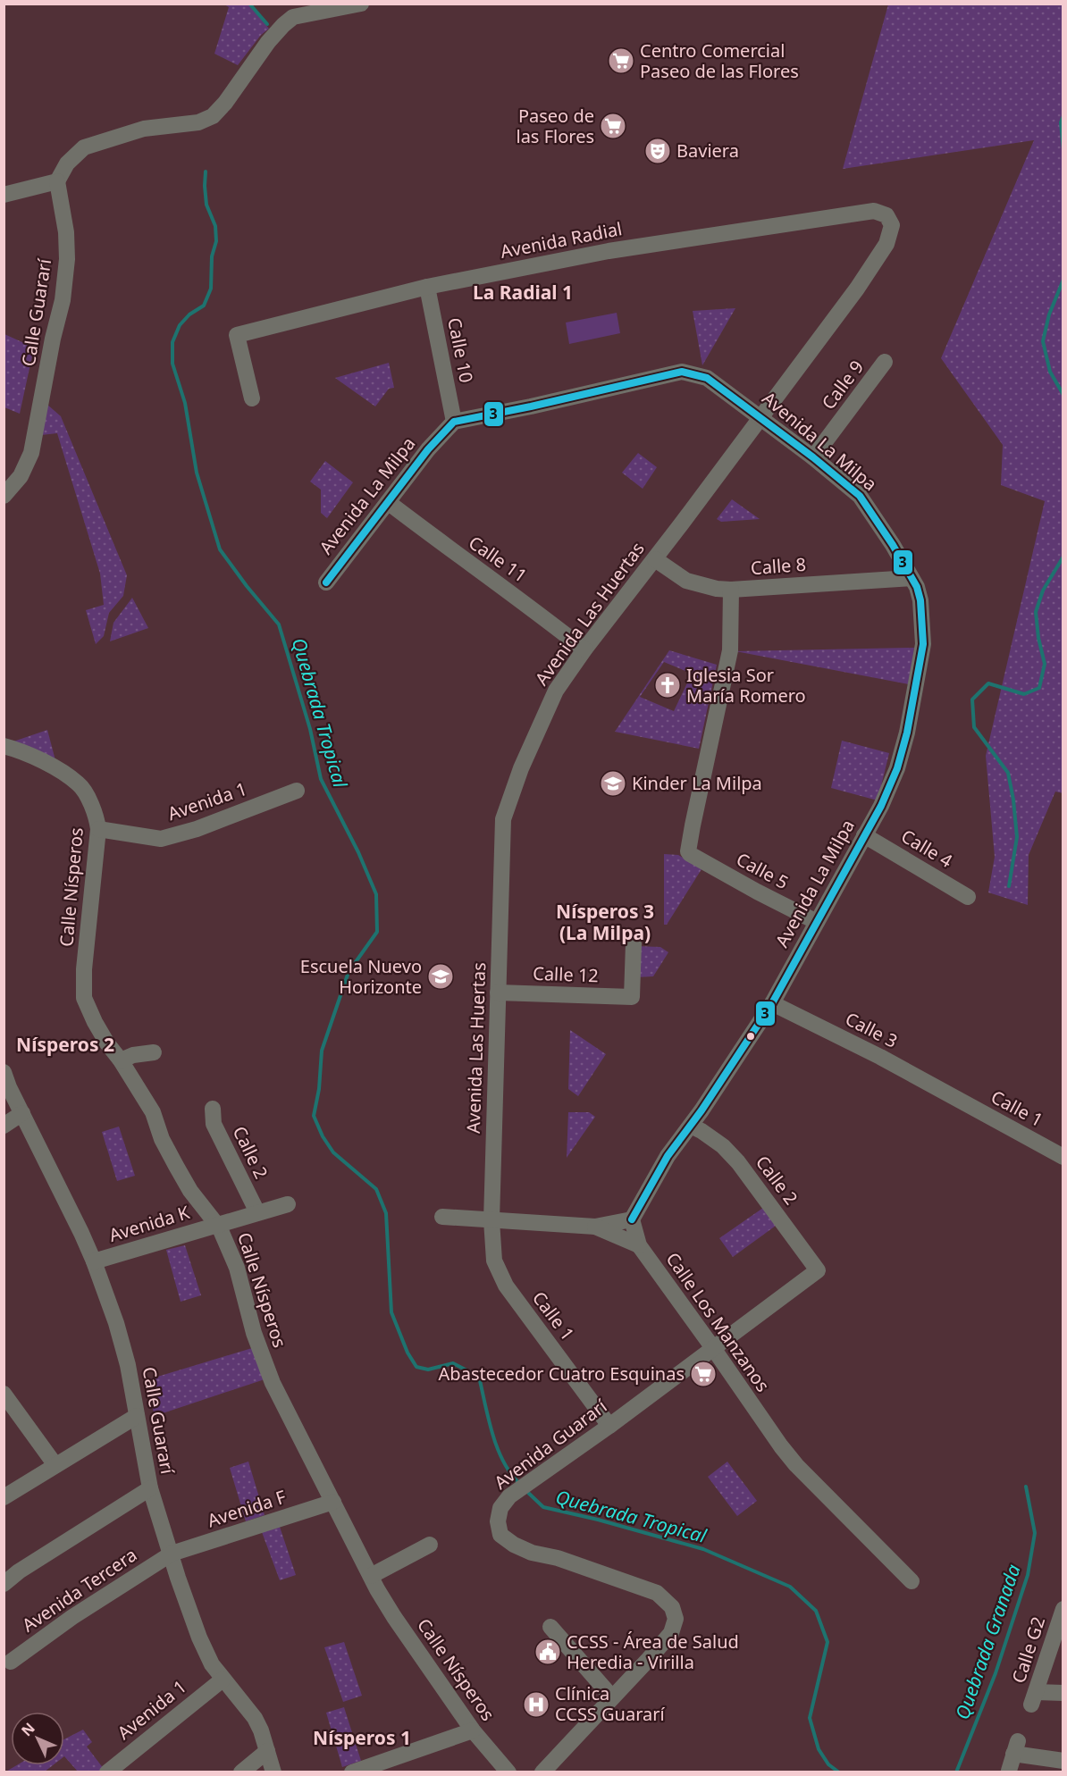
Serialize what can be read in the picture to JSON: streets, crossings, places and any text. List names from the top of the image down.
{
  "streets": {
    "street": [
      "Avenida Radial",
      "Calle Guararí",
      "Calle 10",
      "Calle 9",
      "Avenida La Milpa",
      "Calle 11",
      "Calle 8",
      "Avenida Las Huertas",
      "Avenida 1",
      "Calle 4",
      "Calle 5",
      "Calle Nísperos",
      "Calle 12",
      "Calle 3",
      "Calle 1",
      "Calle 2",
      "Avenida K",
      "Calle Los Manzanos",
      "Avenida Guararí",
      "Avenida F",
      "Avenida Tercera",
      "Calle G2"
    ]
  },
  "crossings": [
    ["Avenida Radial", "Calle 10"],
    ["Avenida Radial", "Avenida Las Huertas"],
    ["Calle Guararí", "Avenida 1"],
    ["Calle Guararí", "Avenida K"],
    ["Calle Guararí", "Avenida F"],
    ["Calle Guararí", "Avenida Tercera"],
    ["Calle 10", "Avenida La Milpa"],
    ["Calle 9", "Avenida La Milpa"],
    ["Avenida La Milpa", "Calle 11"],
    ["Avenida La Milpa", "Calle 8"],
    ["Avenida La Milpa", "Avenida Las Huertas"],
    ["Avenida La Milpa", "Calle 4"],
    ["Avenida La Milpa", "Calle 5"],
    ["Avenida La Milpa", "Calle 3"],
    ["Avenida La Milpa", "Calle 2"],
    ["Avenida La Milpa", "Calle Los Manzanos"],
    ["Calle 11", "Avenida Las Huertas"],
    ["Calle 8", "Avenida Las Huertas"],
    ["Calle 8", "Calle 5"],
    ["Avenida Las Huertas", "Calle 12"],
    ["Avenida Las Huertas", "Calle 1"],
    ["Avenida 1", "Calle Nísperos"],
    ["Calle Nísperos", "Avenida K"],
    ["Calle Nísperos", "Avenida F"],
    ["Calle 3", "Calle 1"],
    ["Calle 1", "Avenida Guararí"],
    ["Calle 2", "Avenida K"],
    ["Calle 2", "Avenida Guararí"],
    ["Calle Los Manzanos", "Avenida Guararí"],
    ["Avenida F", "Avenida Tercera"]
  ],
  "districts": [
    "La Radial 1",
    "Nísperos 3 (La Milpa)",
    "Nísperos 2",
    "Nísperos 1"
  ],
  "water": ["Quebrada Tropical", "Quebrada Granada"],
  "places": {
    "supermarket": ["Centro Comercial Paseo de las Flores", "Paseo de las Flores", "Abastecedor Cuatro Esquinas"],
    "theatre": ["Baviera"],
    "church": ["Iglesia Sor María Romero"],
    "school or university": ["Kinder La Milpa", "Escuela Nuevo Horizonte"],
    "public building": ["CCSS - Área de Salud Heredia - Virilla"],
    "hospital": ["Clínica CCSS Guararí"]
  },
  "lines": ["transit line 3"],
  "north": "top left"
}
